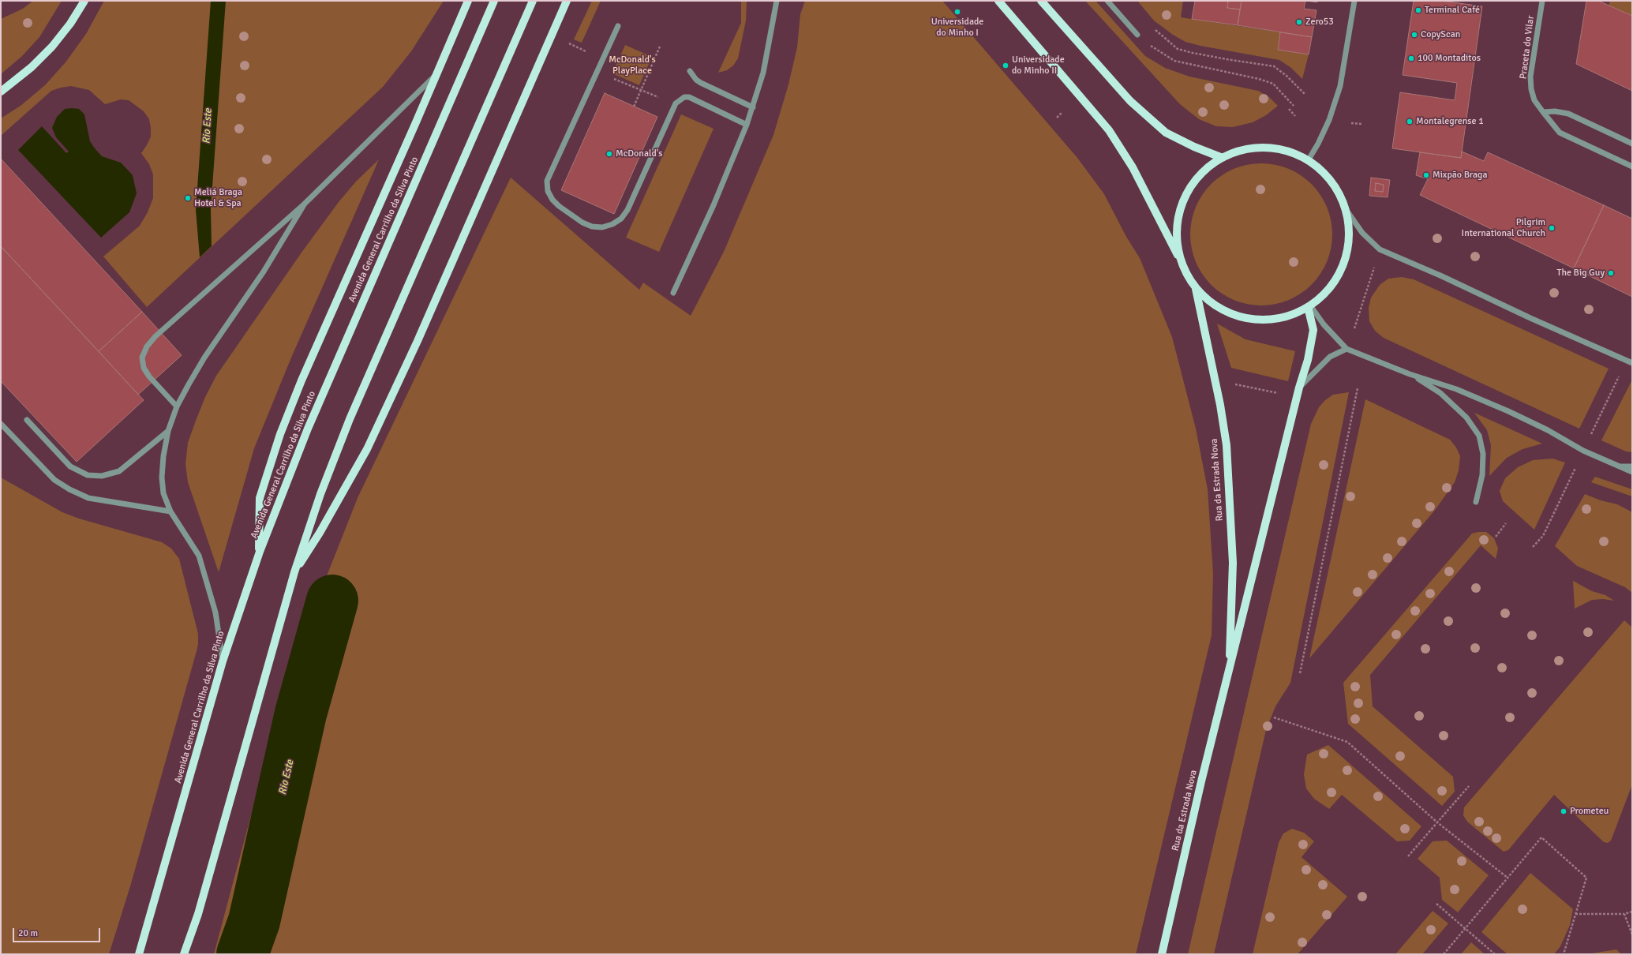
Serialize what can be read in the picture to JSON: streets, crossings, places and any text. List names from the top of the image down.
{
  "streets": {
    "main road": ["Avenida General Carrilho da Silva Pinto", "Rua da Estrada Nova"],
    "street": ["Praceta do Vilar"]
  },
  "water": ["Rio Este"],
  "parks": ["McDonald's PlayPlace"],
  "places": [
    "Terminal Café",
    "Universidade do Minho I",
    "Zero53",
    "CopyScan",
    "100 Montaditos",
    "Universidade do Minho II",
    "Montalegrense 1",
    "McDonald's",
    "Mixpão Braga",
    "Meliá Braga Hotel & Spa",
    "Pilgrim International Church",
    "The Big Guy",
    "Prometeu"
  ],
  "scale_bar": "20 m"
}
